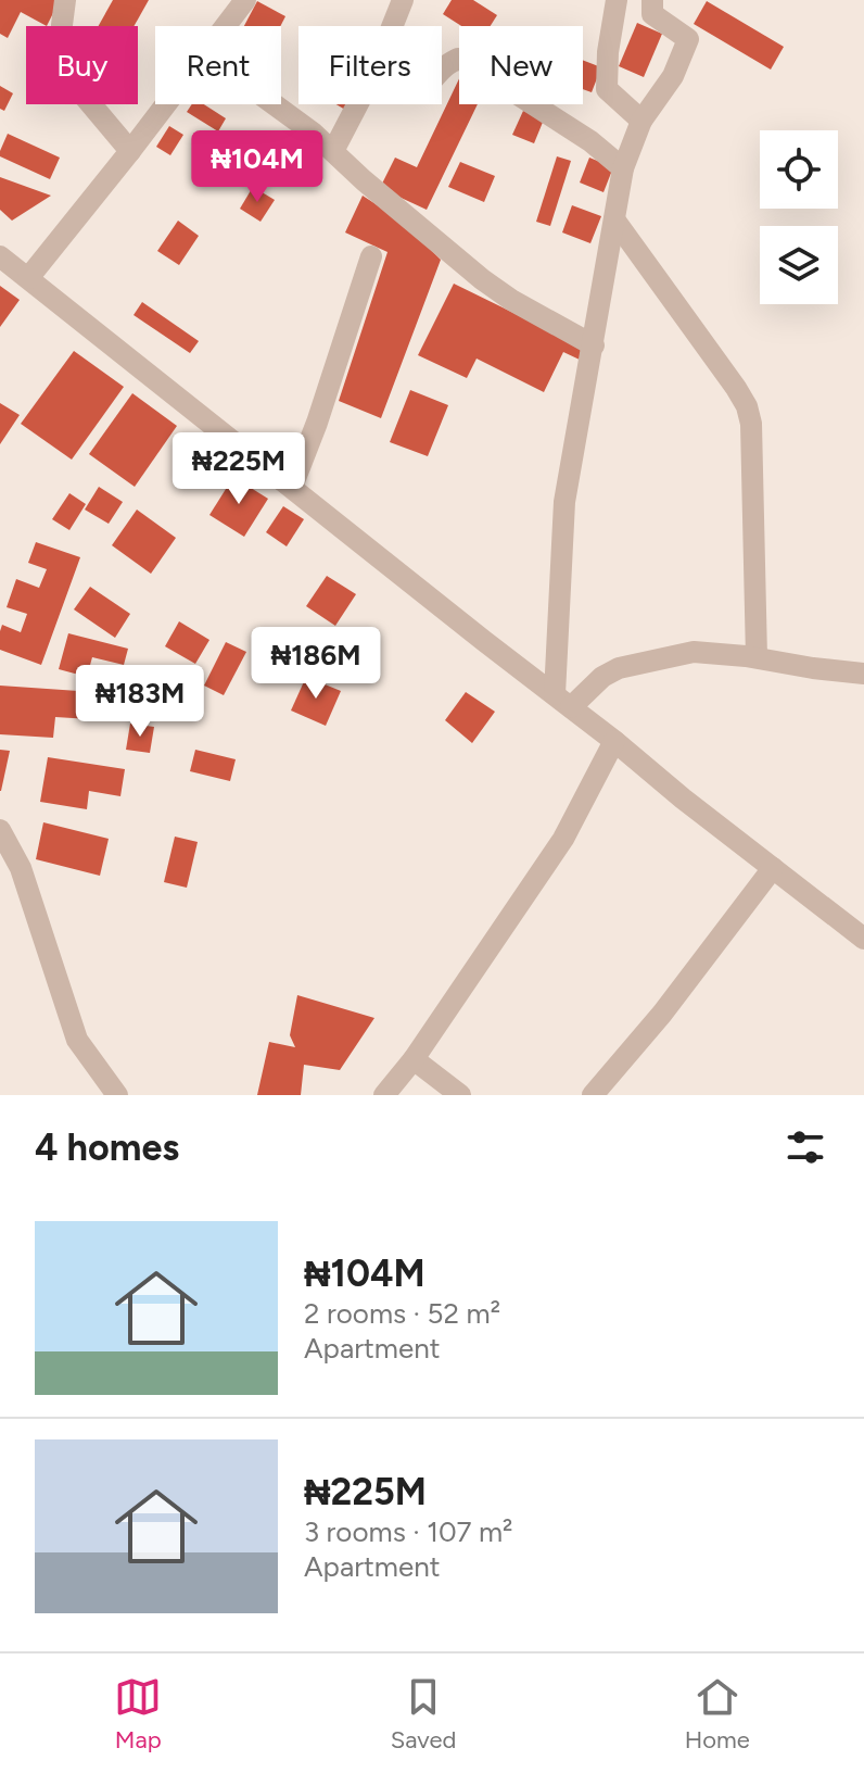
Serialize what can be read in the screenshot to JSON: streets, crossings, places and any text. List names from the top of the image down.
{
  "page": {
    "chip": [
      "Buy",
      "Rent",
      "Filters",
      "New"
    ],
    "price": [
      "₦104M",
      "₦225M",
      "₦186M",
      "₦183M"
    ],
    "heading": "4 homes",
    "list": [
      {
        "name": "₦104M",
        "note": "2 rooms · 52 m² · Apartment"
      },
      {
        "name": "₦225M",
        "note": "3 rooms · 107 m² · Apartment"
      }
    ],
    "tabs": ["Map", "Saved", "Home"]
  }
}
